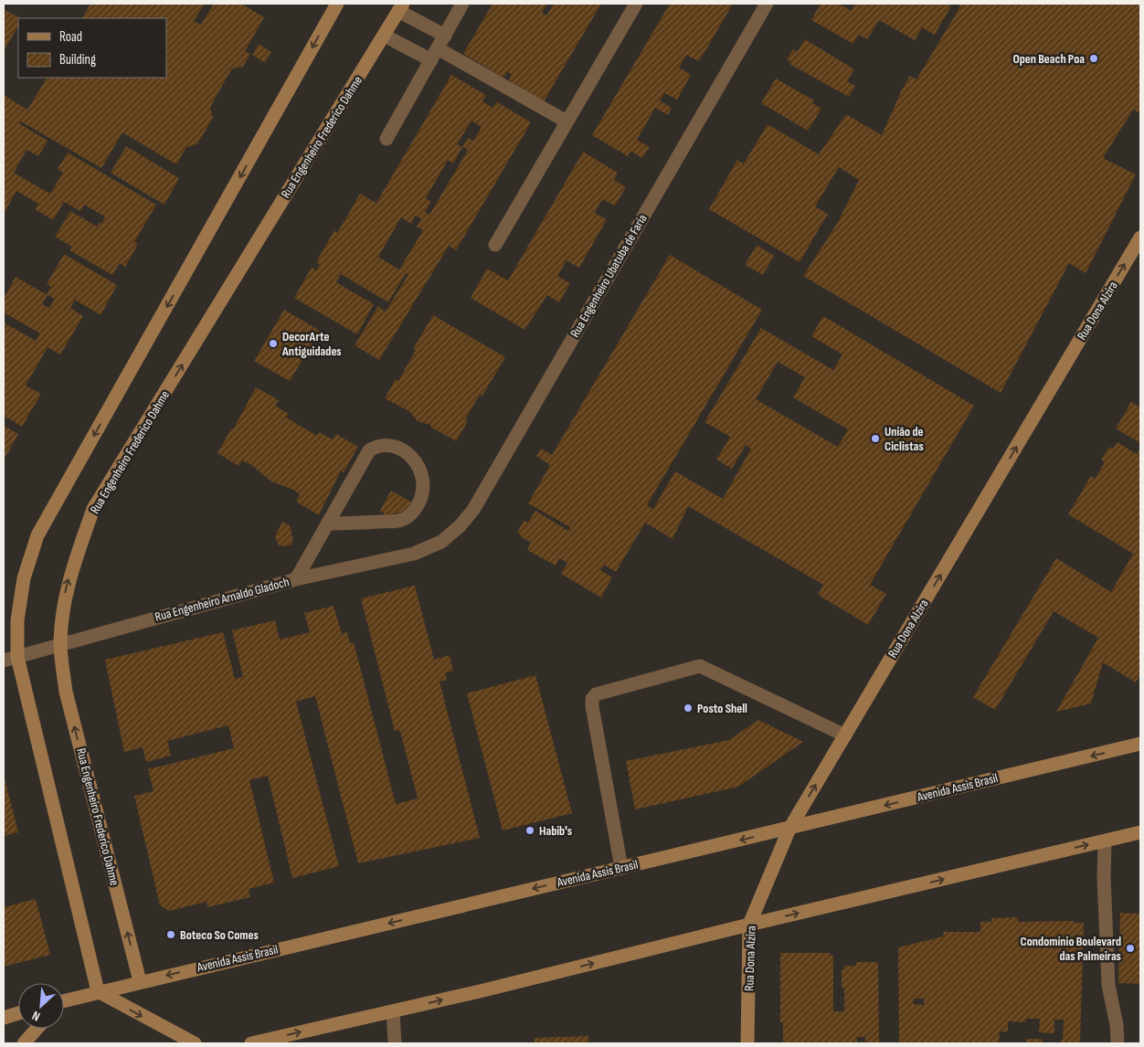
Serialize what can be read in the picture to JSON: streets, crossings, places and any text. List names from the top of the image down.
{
  "streets": {
    "street": [
      "Rua Engenheiro Frederico Dahme",
      "Rua Engenheiro Ubatuba de Faria",
      "Rua Dona Alzira",
      "Rua Engenheiro Arnaldo Gladoch",
      "Avenida Assis Brasil"
    ]
  },
  "crossings": [
    ["Rua Engenheiro Frederico Dahme", "Rua Engenheiro Arnaldo Gladoch"],
    ["Rua Engenheiro Frederico Dahme", "Avenida Assis Brasil"],
    ["Rua Engenheiro Ubatuba de Faria", "Rua Engenheiro Arnaldo Gladoch"],
    ["Rua Dona Alzira", "Avenida Assis Brasil"]
  ],
  "one_way": ["Rua Dona Alzira"],
  "places": [
    "Open Beach Poa",
    "DecorArte Antiguidades",
    "União de Ciclistas",
    "Posto Shell",
    "Habib's",
    "Boteco So Comes",
    "Condomínio Boulevard das Palmeiras"
  ],
  "legend": ["Road", "Building"],
  "north": "bottom left"
}
